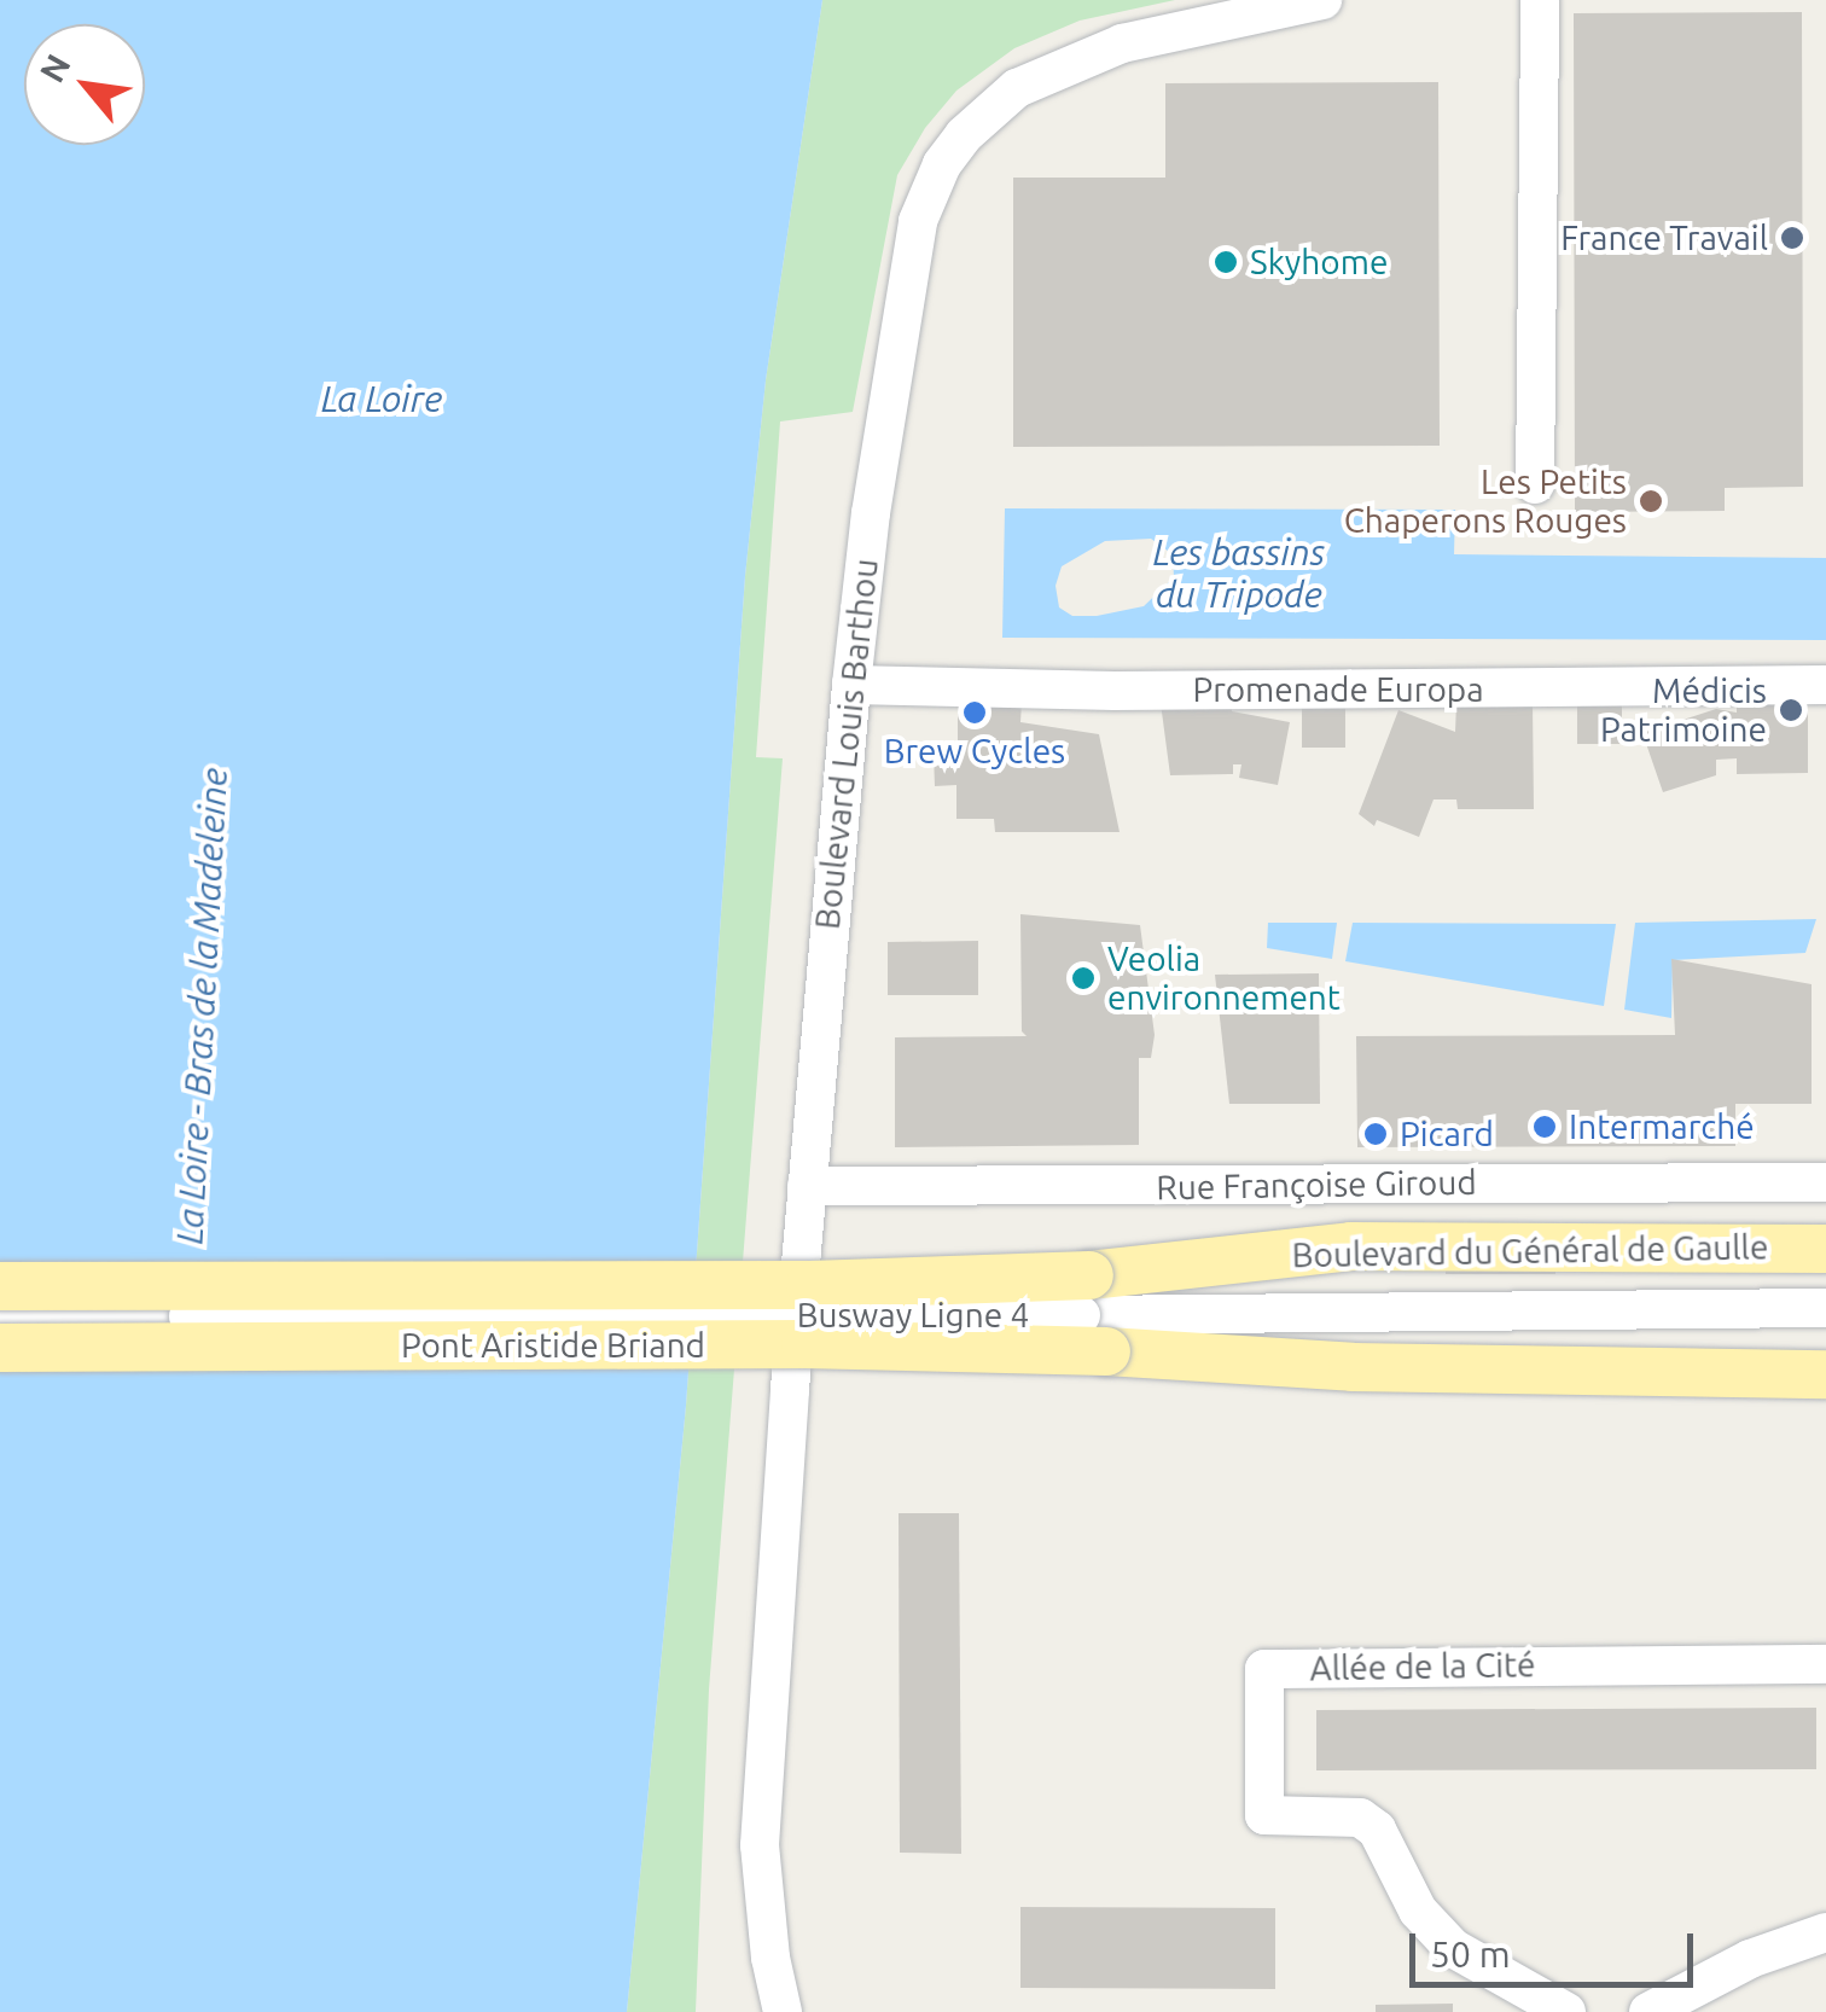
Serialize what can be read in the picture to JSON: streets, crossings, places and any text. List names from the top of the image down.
{
  "streets": {
    "main road": ["Boulevard du Général de Gaulle", "Pont Aristide Briand"],
    "street": [
      "Promenade Europa",
      "Boulevard Louis Barthou",
      "Rue Françoise Giroud",
      "Busway Ligne 4",
      "Allée de la Cité"
    ]
  },
  "crossings": [
    ["Promenade Europa", "Boulevard Louis Barthou"],
    ["Boulevard Louis Barthou", "Rue Françoise Giroud"],
    ["Boulevard du Général de Gaulle", "Busway Ligne 4"],
    ["Boulevard du Général de Gaulle", "Pont Aristide Briand"],
    ["Busway Ligne 4", "Pont Aristide Briand"]
  ],
  "water": ["La Loire", "Les bassins du Tripode", "La Loire - Bras de la Madeleine"],
  "places": [
    "France Travail",
    "Skyhome",
    "Les Petits Chaperons Rouges",
    "Médicis Patrimoine",
    "Brew Cycles",
    "Veolia environnement",
    "Intermarché",
    "Picard"
  ],
  "scale_bar": "50 m",
  "north": "top left"
}
